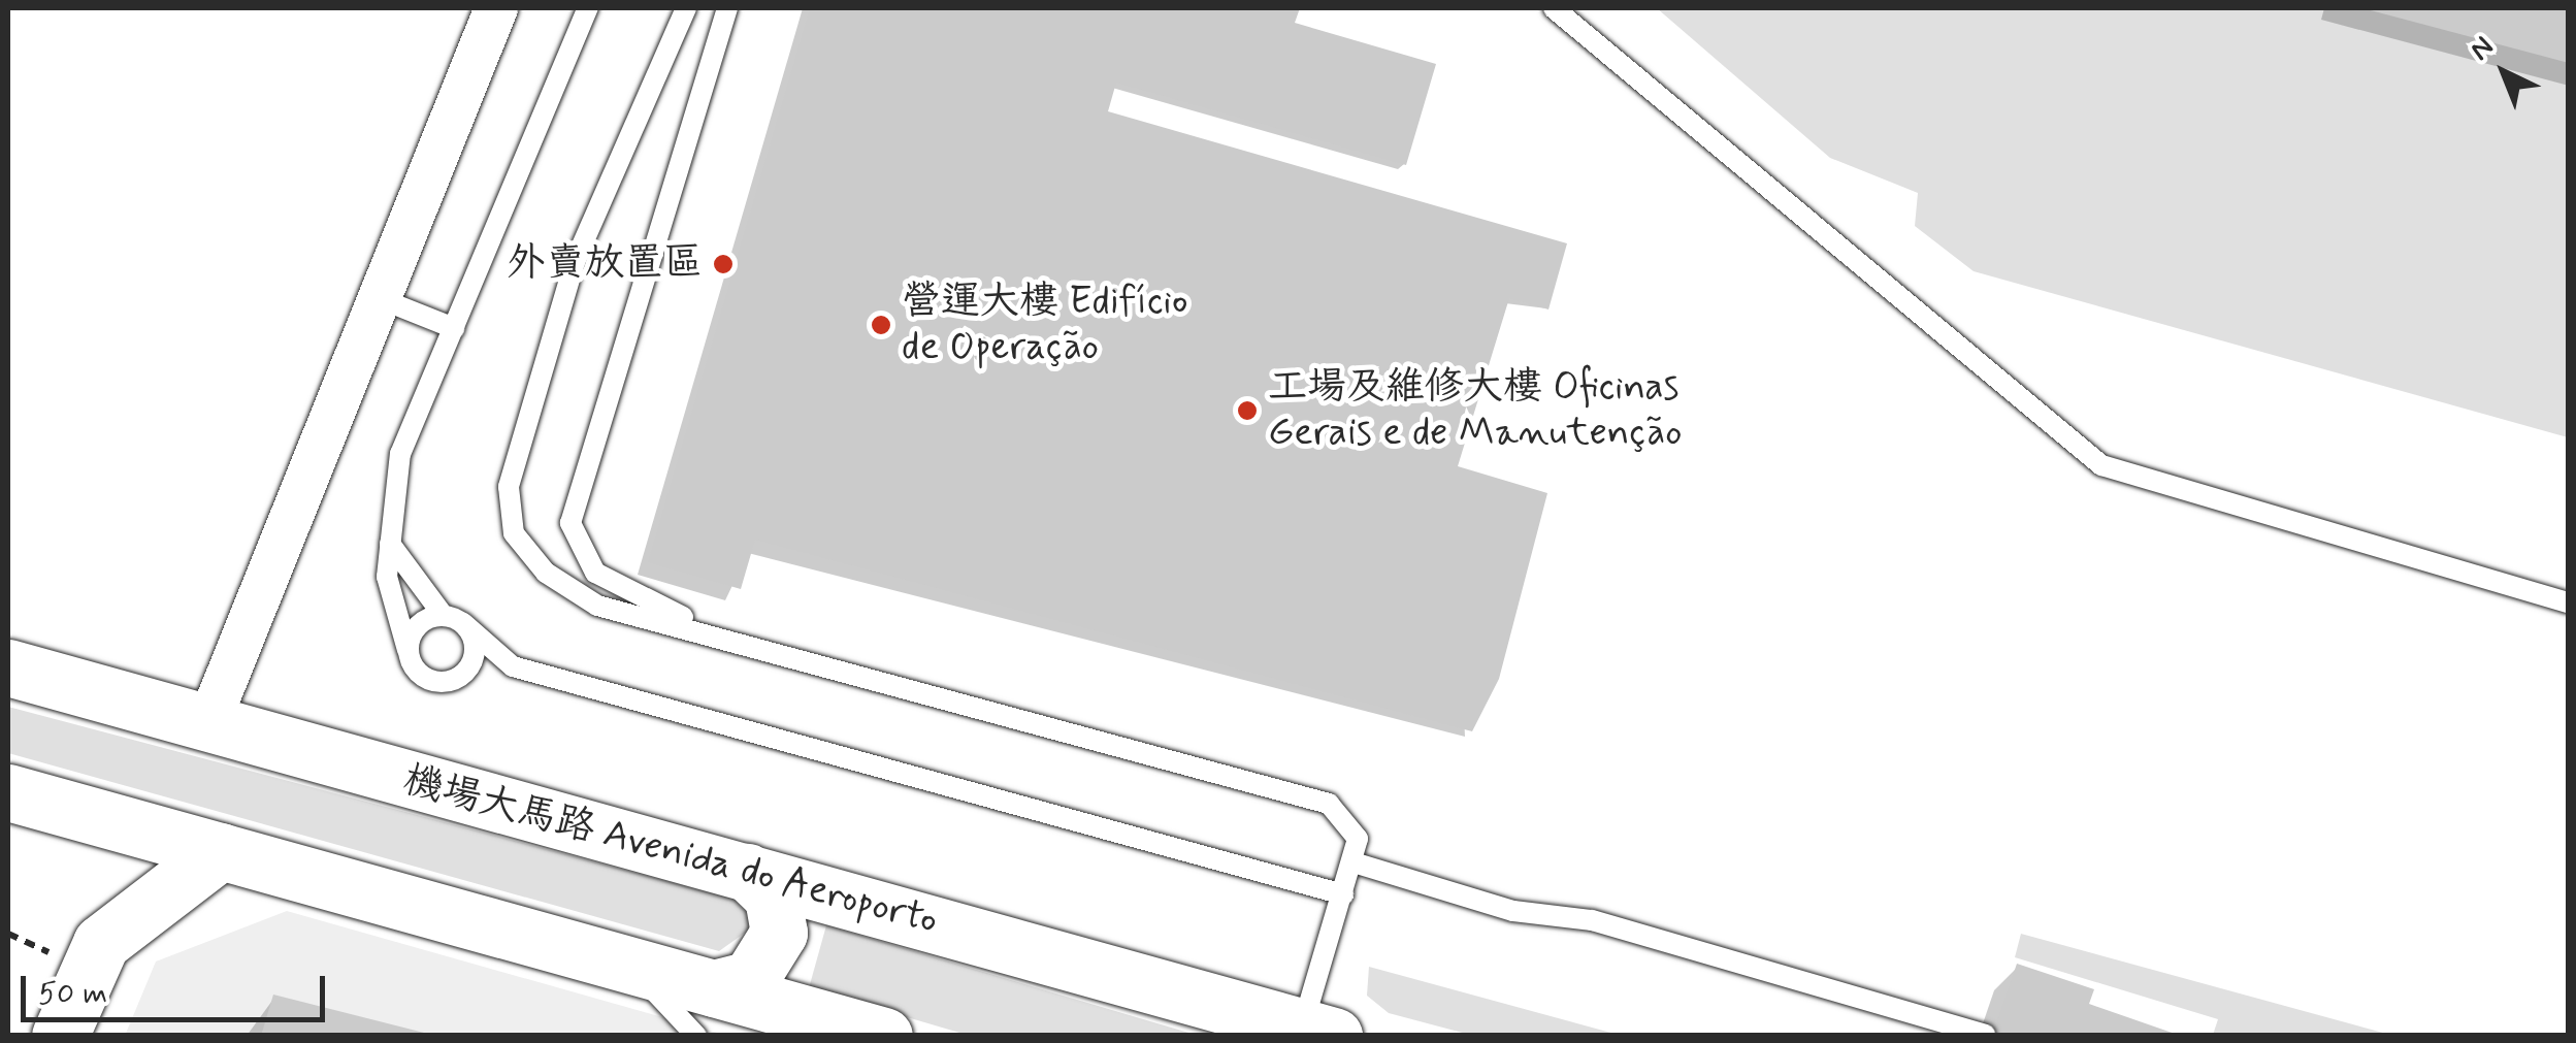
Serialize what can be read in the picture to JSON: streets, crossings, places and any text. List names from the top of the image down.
{
  "streets": {
    "main road": ["機場大馬路 Avenida do Aeroporto"]
  },
  "places": ["外賣放置區", "營運大樓 Edifício de Operação", "工場及維修大樓 Oficinas Gerais e de Manutenção"],
  "scale_bar": "50 m",
  "north": "top left"
}
